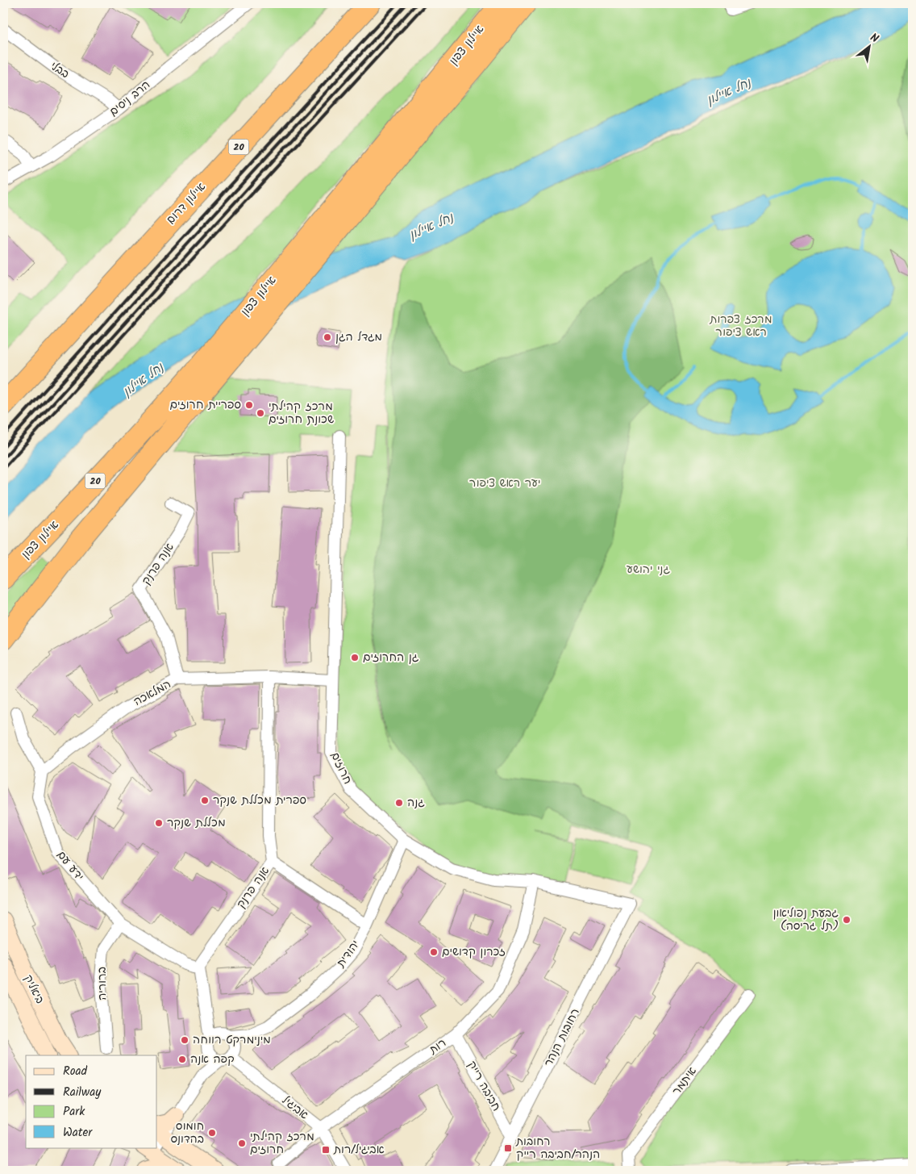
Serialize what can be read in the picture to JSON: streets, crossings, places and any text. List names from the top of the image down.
{
  "streets": {
    "highway": ["איילון צפון", "20", "איילון דרום"],
    "main road": ["ביאליק"],
    "street": [
      "בבלי",
      "הרב ניסים",
      "אנה פרנק",
      "המלאכה",
      "חרוזים",
      "ידע עם",
      "יהודית",
      "ברוריה",
      "רחובות הנהר",
      "רות",
      "איתמר",
      "חביבה רייק",
      "אביגיל"
    ]
  },
  "crossings": [
    ["בבלי", "הרב ניסים"],
    ["אנה פרנק", "המלאכה"],
    ["אנה פרנק", "ידע עם"],
    ["המלאכה", "חרוזים"],
    ["המלאכה", "ידע עם"],
    ["חרוזים", "יהודית"],
    ["חרוזים", "רחובות הנהר"],
    ["חרוזים", "רות"],
    ["ידע עם", "ברוריה"],
    ["יהודית", "אביגיל"],
    ["רחובות הנהר", "חביבה רייק"],
    ["רות", "חביבה רייק"],
    ["רות", "אביגיל"]
  ],
  "water": ["נחל איילון"],
  "parks": ["מרכז צפרות ראש ציפור", "יער ראש ציפור", "גני יהושע"],
  "places": {
    "other": [
      "מגדל הגן",
      "ספריית חרוזים",
      "מרכז קהילתי שכונת חרוזים",
      "גן החרוזים",
      "ספרית מכללת שנקר",
      "גנה",
      "מכללת שנקר",
      "גבעת נפוליאון (תל גריסה)",
      "זכרון קדושים",
      "מינימרקט רווחה",
      "קפה אנה",
      "חומוס בהדונס",
      "מרכז קהילתי חרוזים"
    ],
    "transit": ["רחובות הנהר/חביבה רייק", "אביגיל/רות"]
  },
  "legend": [
    "Road",
    "Railway",
    "Park",
    "Water"
  ],
  "north": "top right"
}
